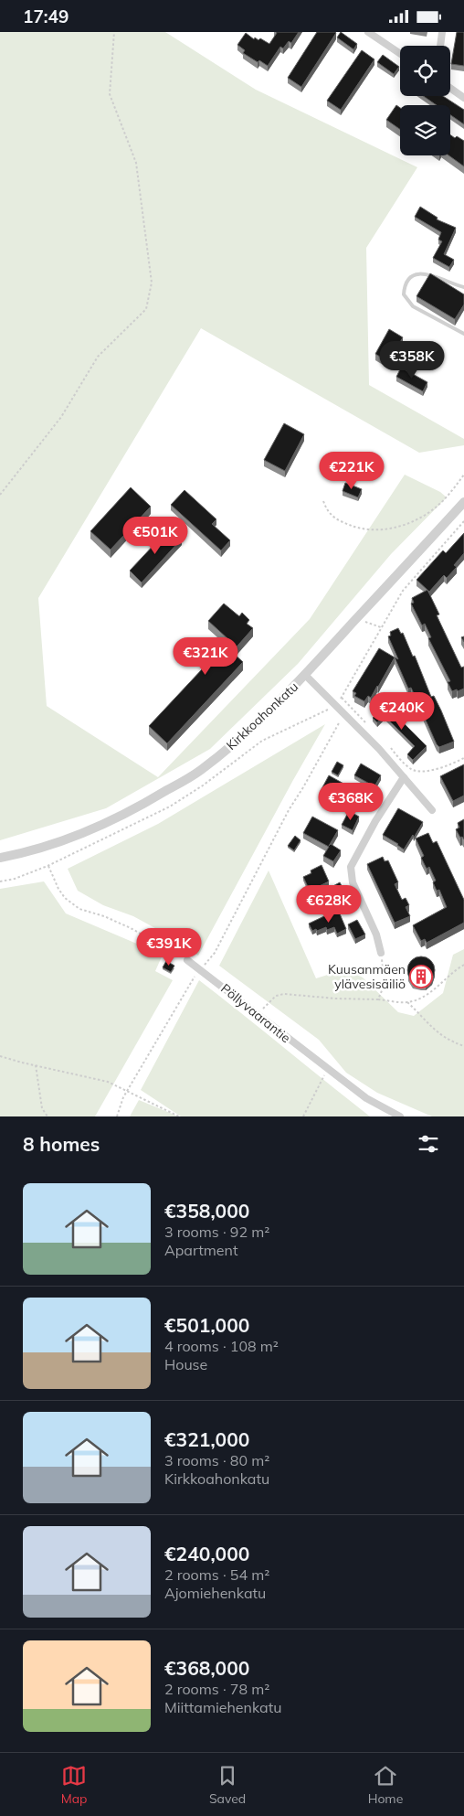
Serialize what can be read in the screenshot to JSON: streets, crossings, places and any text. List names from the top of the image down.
{
  "streets": {
    "street": ["Kirkkoahonkatu", "Pöllyvaarantie"]
  },
  "places": {
    "building": ["Kuusanmäen ylävesisäiliö"]
  },
  "page": {
    "status": "17:49",
    "price": [
      "€358K",
      "€221K",
      "€501K",
      "€321K",
      "€240K",
      "€368K",
      "€628K",
      "€391K"
    ],
    "heading": "8 homes",
    "list": [
      {
        "name": "€358,000",
        "note": "3 rooms · 92 m² · Apartment"
      },
      {
        "name": "€501,000",
        "note": "4 rooms · 108 m² · House"
      },
      {
        "name": "€321,000",
        "note": "3 rooms · 80 m² · Kirkkoahonkatu"
      },
      {
        "name": "€240,000",
        "note": "2 rooms · 54 m² · Ajomiehenkatu"
      },
      {
        "name": "€368,000",
        "note": "2 rooms · 78 m² · Miittamiehenkatu"
      }
    ],
    "tabs": ["Map", "Saved", "Home"]
  }
}
